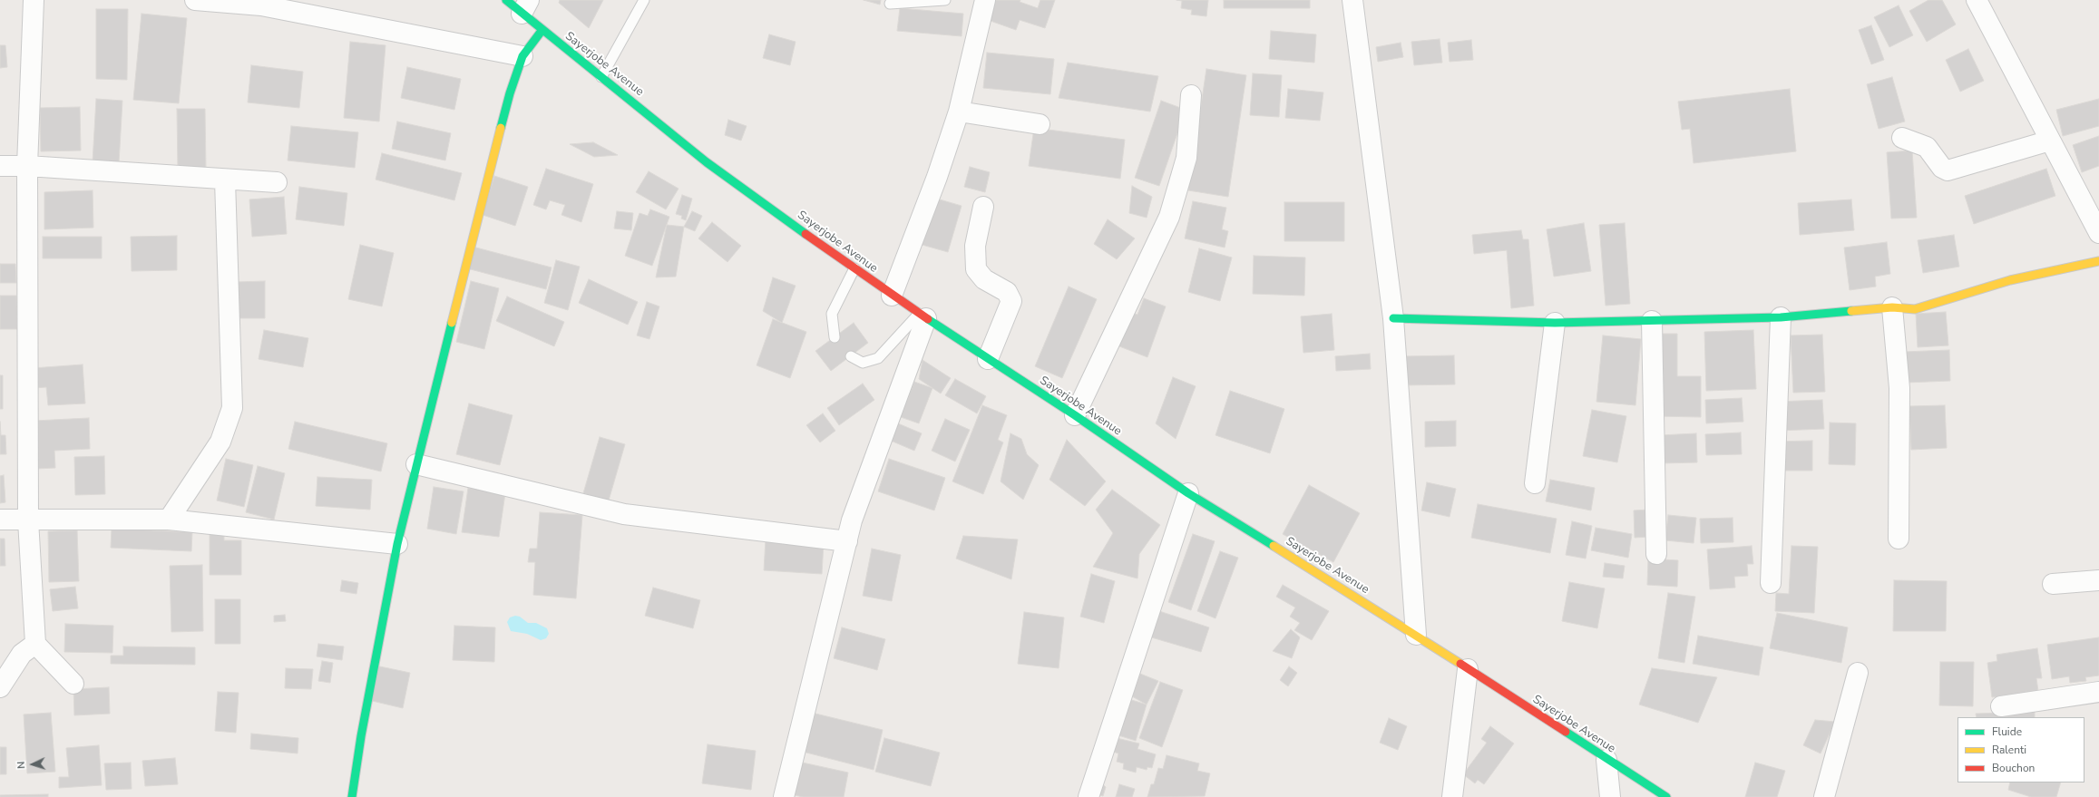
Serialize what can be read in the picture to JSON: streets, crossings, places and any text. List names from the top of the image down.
{
  "streets": {
    "street": ["Sayerjobe Avenue"]
  },
  "legend": ["Fluide", "Ralenti", "Bouchon"],
  "north": "left"
}
